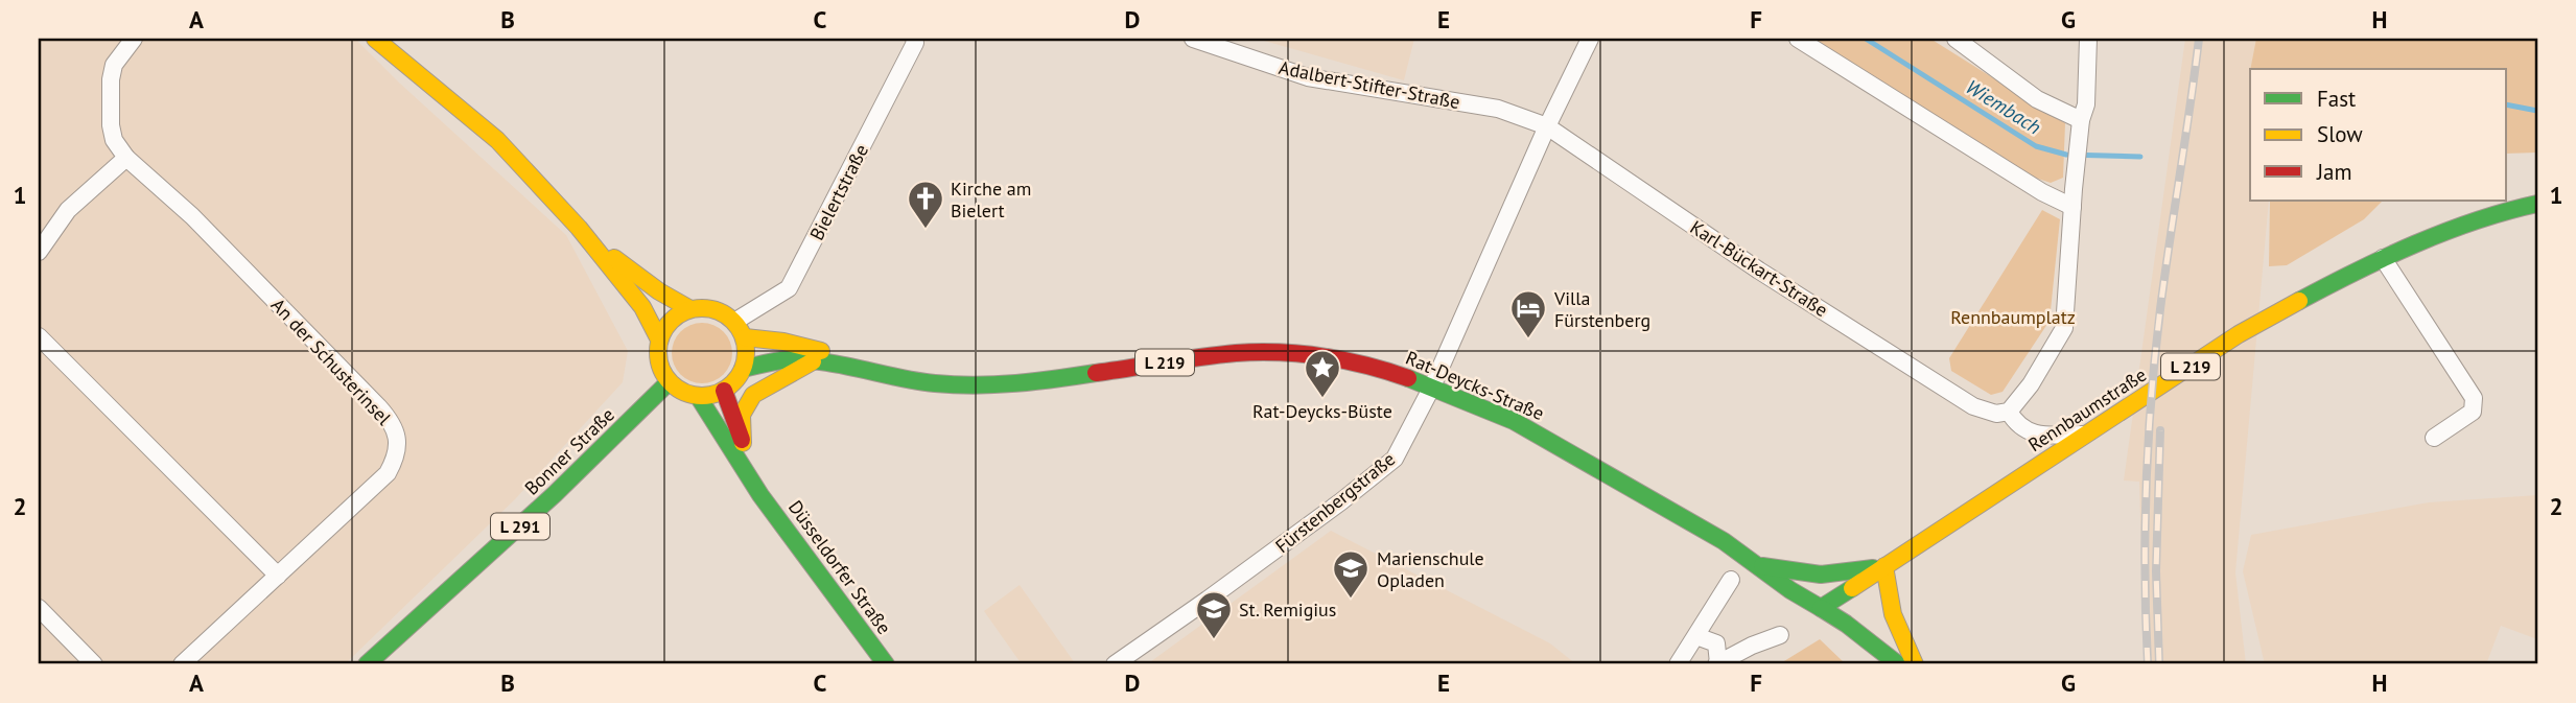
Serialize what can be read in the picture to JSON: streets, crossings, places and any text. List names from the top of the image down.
{
  "streets": {
    "main road": [
      "L 219",
      "Rat-Deycks-Straße",
      "Rennbaumstraße",
      "Bonner Straße",
      "L 291",
      "Düsseldorfer Straße"
    ],
    "street": [
      "Adalbert-Stifter-Straße",
      "Bielertstraße",
      "Karl-Bückart-Straße",
      "An der Schusterinsel",
      "Fürstenbergstraße"
    ]
  },
  "crossings": [
    ["Adalbert-Stifter-Straße", "Karl-Bückart-Straße"],
    ["Adalbert-Stifter-Straße", "Fürstenbergstraße"],
    ["Bielertstraße", "Rat-Deycks-Straße"],
    ["Bielertstraße", "Bonner Straße"],
    ["Bielertstraße", "Düsseldorfer Straße"],
    ["Karl-Bückart-Straße", "Fürstenbergstraße"],
    ["L 219", "Rat-Deycks-Straße"],
    ["L 219", "Rennbaumstraße"],
    ["Rat-Deycks-Straße", "Rennbaumstraße"],
    ["Rat-Deycks-Straße", "Bonner Straße"],
    ["Rat-Deycks-Straße", "Fürstenbergstraße"],
    ["Rat-Deycks-Straße", "Düsseldorfer Straße"],
    ["Bonner Straße", "Düsseldorfer Straße"]
  ],
  "water": ["Wiembach"],
  "parks": ["Rennbaumplatz"],
  "places": {
    "church": ["Kirche am Bielert"],
    "hotel": ["Villa Fürstenberg"],
    "place": ["Rat-Deycks-Büste"],
    "school or university": ["Marienschule Opladen", "St. Remigius"]
  },
  "legend": ["Fast", "Slow", "Jam"],
  "grid": {
    "columns": [
      "A",
      "B",
      "C",
      "D",
      "E",
      "F",
      "G",
      "H"
    ],
    "rows": ["1", "2"]
  }
}
